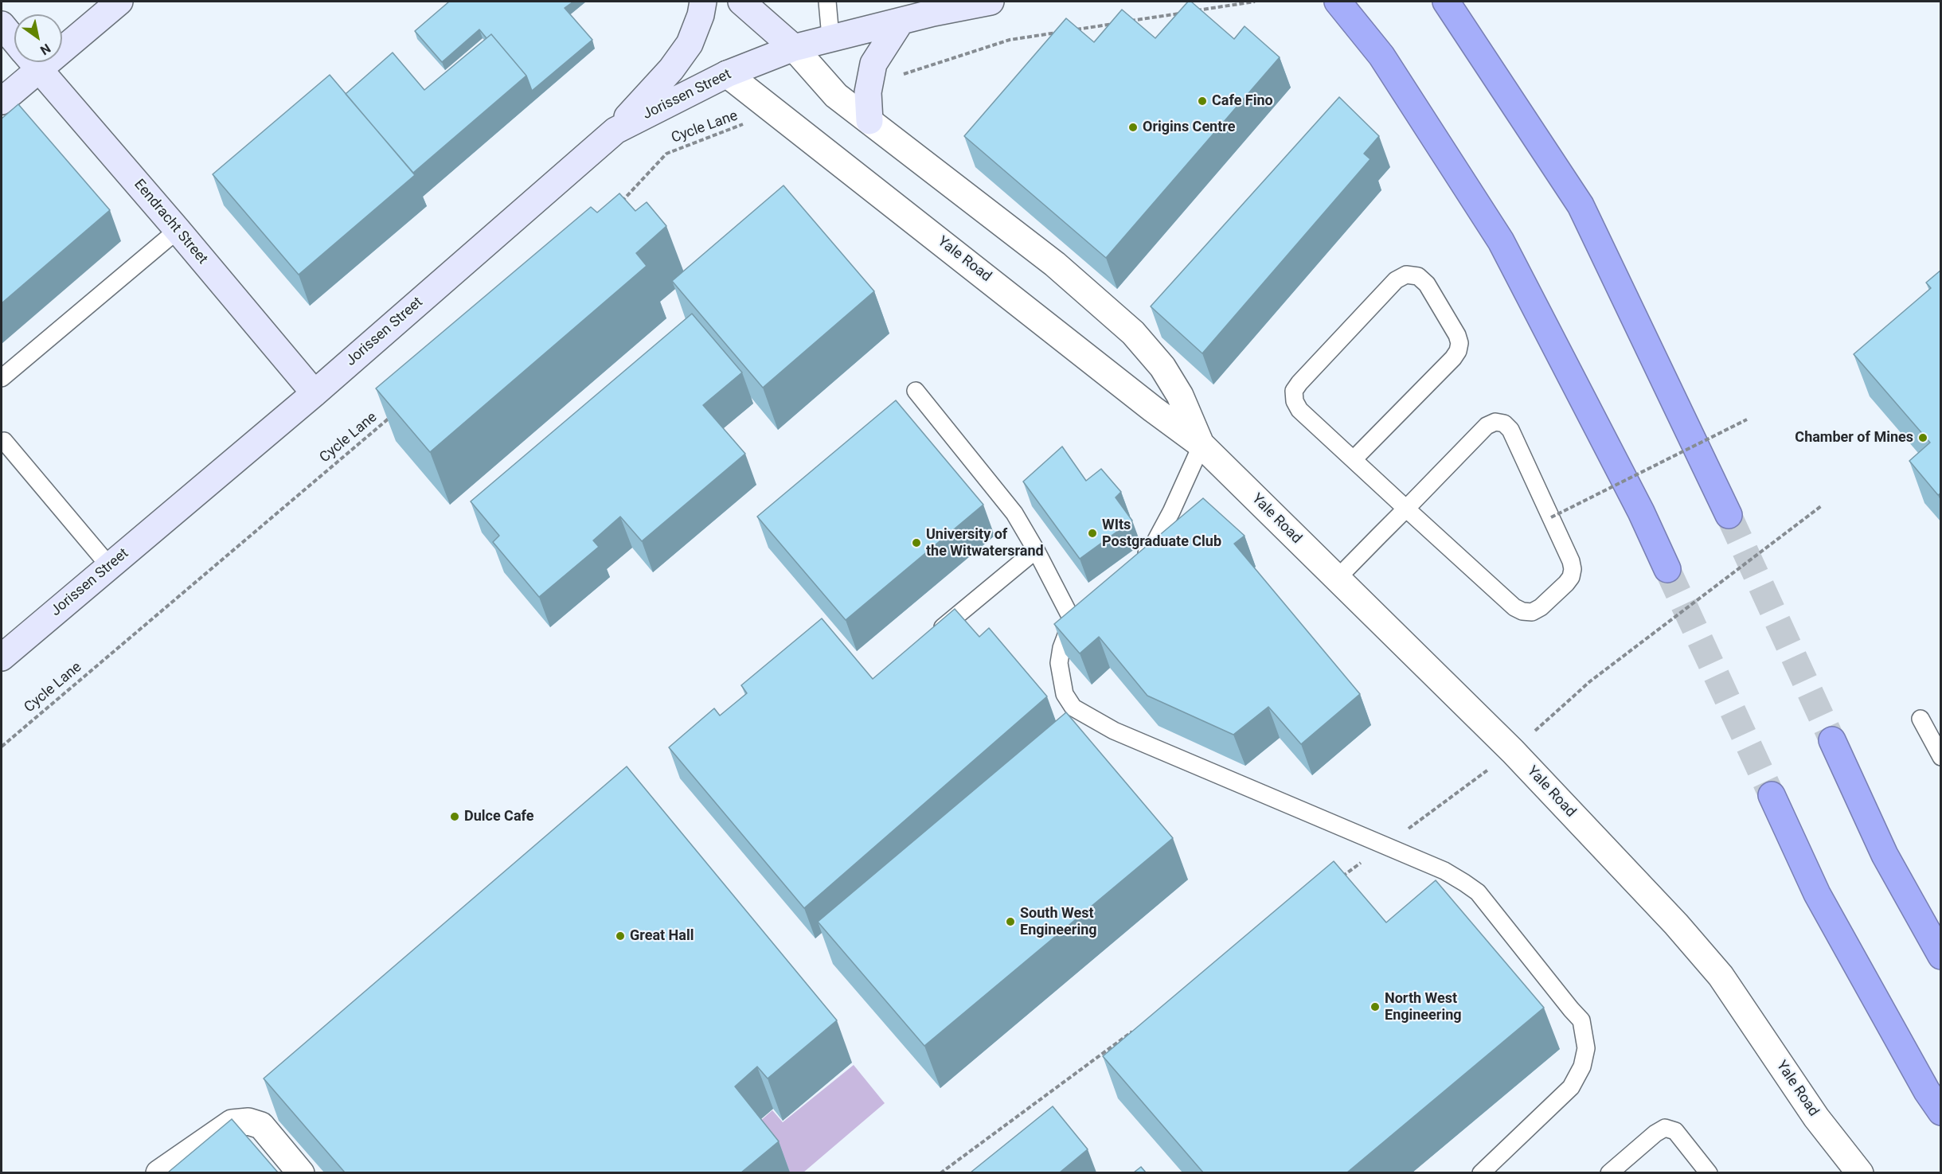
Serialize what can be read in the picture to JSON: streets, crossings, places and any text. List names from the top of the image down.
{
  "streets": {
    "main road": ["Jorissen Street", "Eendracht Street"],
    "street": ["Yale Road"],
    "path": ["Cycle Lane"]
  },
  "crossings": [
    ["Jorissen Street", "Eendracht Street"],
    ["Jorissen Street", "Yale Road"],
    ["Cycle Lane", "Yale Road"]
  ],
  "places": [
    "Cafe Fino",
    "Origins Centre",
    "Chamber of Mines",
    "WIts Postgraduate Club",
    "University of the Witwatersrand",
    "Dulce Cafe",
    "South West Engineering",
    "Great Hall",
    "North West Engineering"
  ],
  "north": "bottom right"
}
